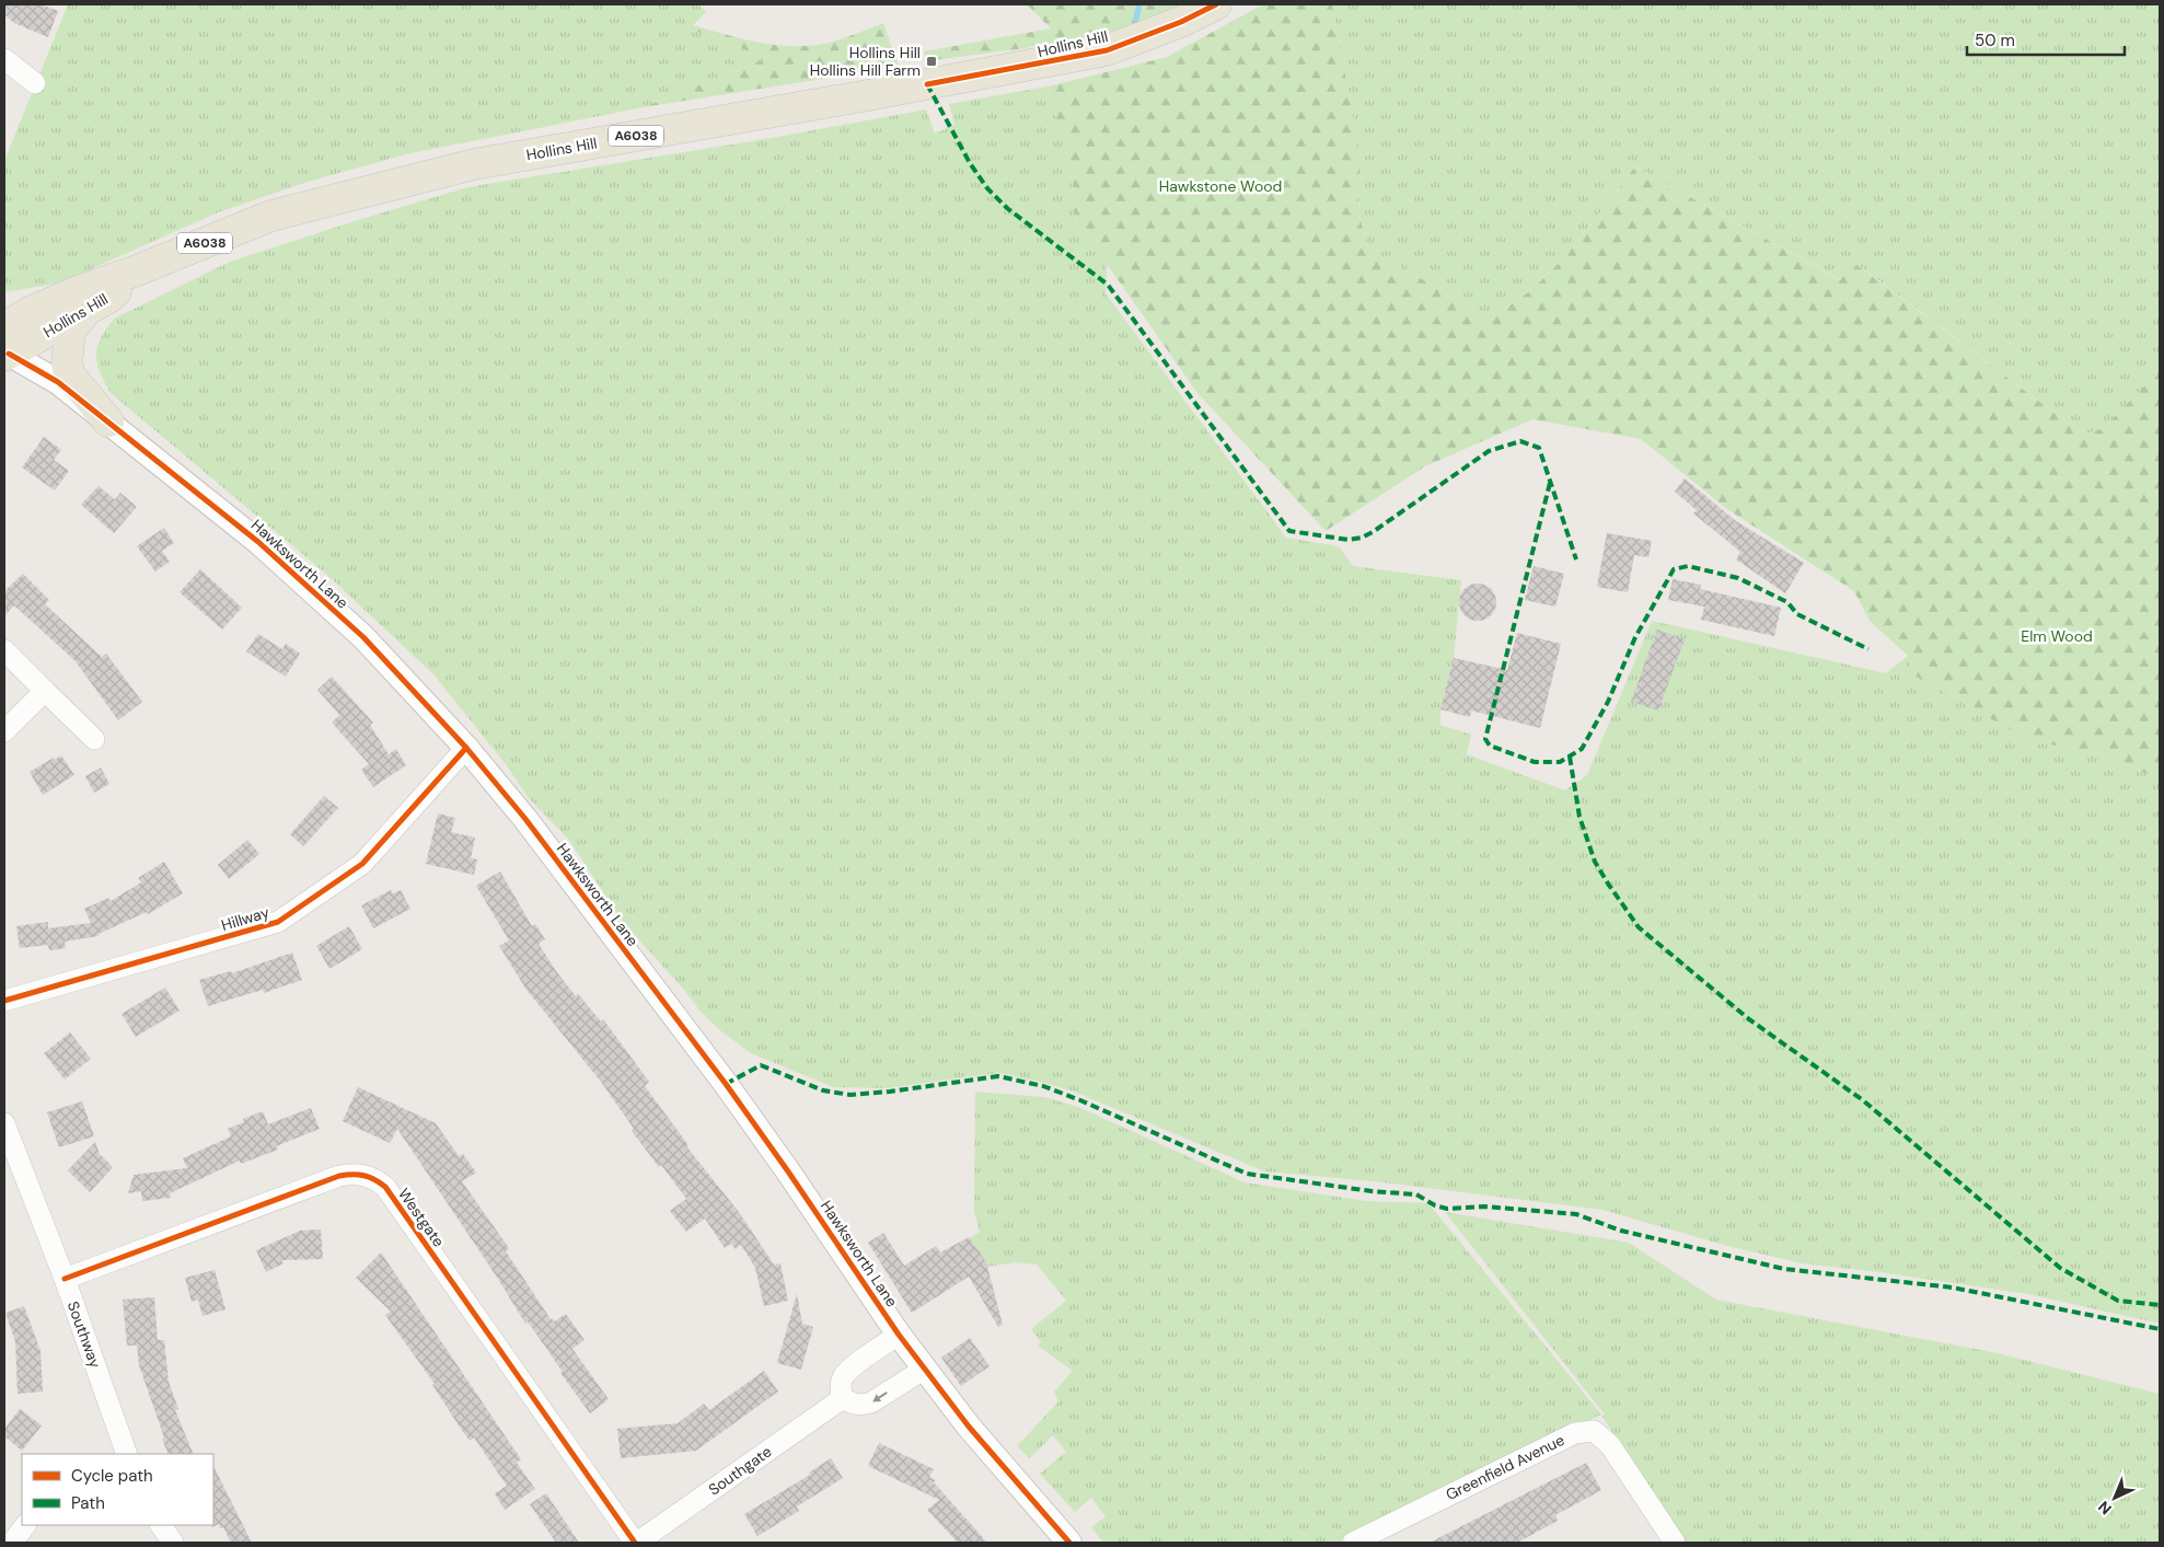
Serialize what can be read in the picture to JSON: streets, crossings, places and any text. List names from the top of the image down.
{
  "streets": {
    "main road": ["Hollins Hill", "A6038"],
    "street": [
      "Hawksworth Lane",
      "Hillway",
      "Westgate",
      "Southway",
      "Greenfield Avenue",
      "Southgate"
    ]
  },
  "crossings": [
    ["Hollins Hill", "Hawksworth Lane"],
    ["Hawksworth Lane", "Hillway"],
    ["Westgate", "Southway"],
    ["Westgate", "Southgate"]
  ],
  "parks": ["Hawkstone Wood", "Elm Wood"],
  "places": {
    "transit": ["Hollins Hill Hollins Hill Farm"]
  },
  "legend": ["Cycle path", "Path"],
  "scale_bar": "50 m",
  "north": "bottom left"
}
